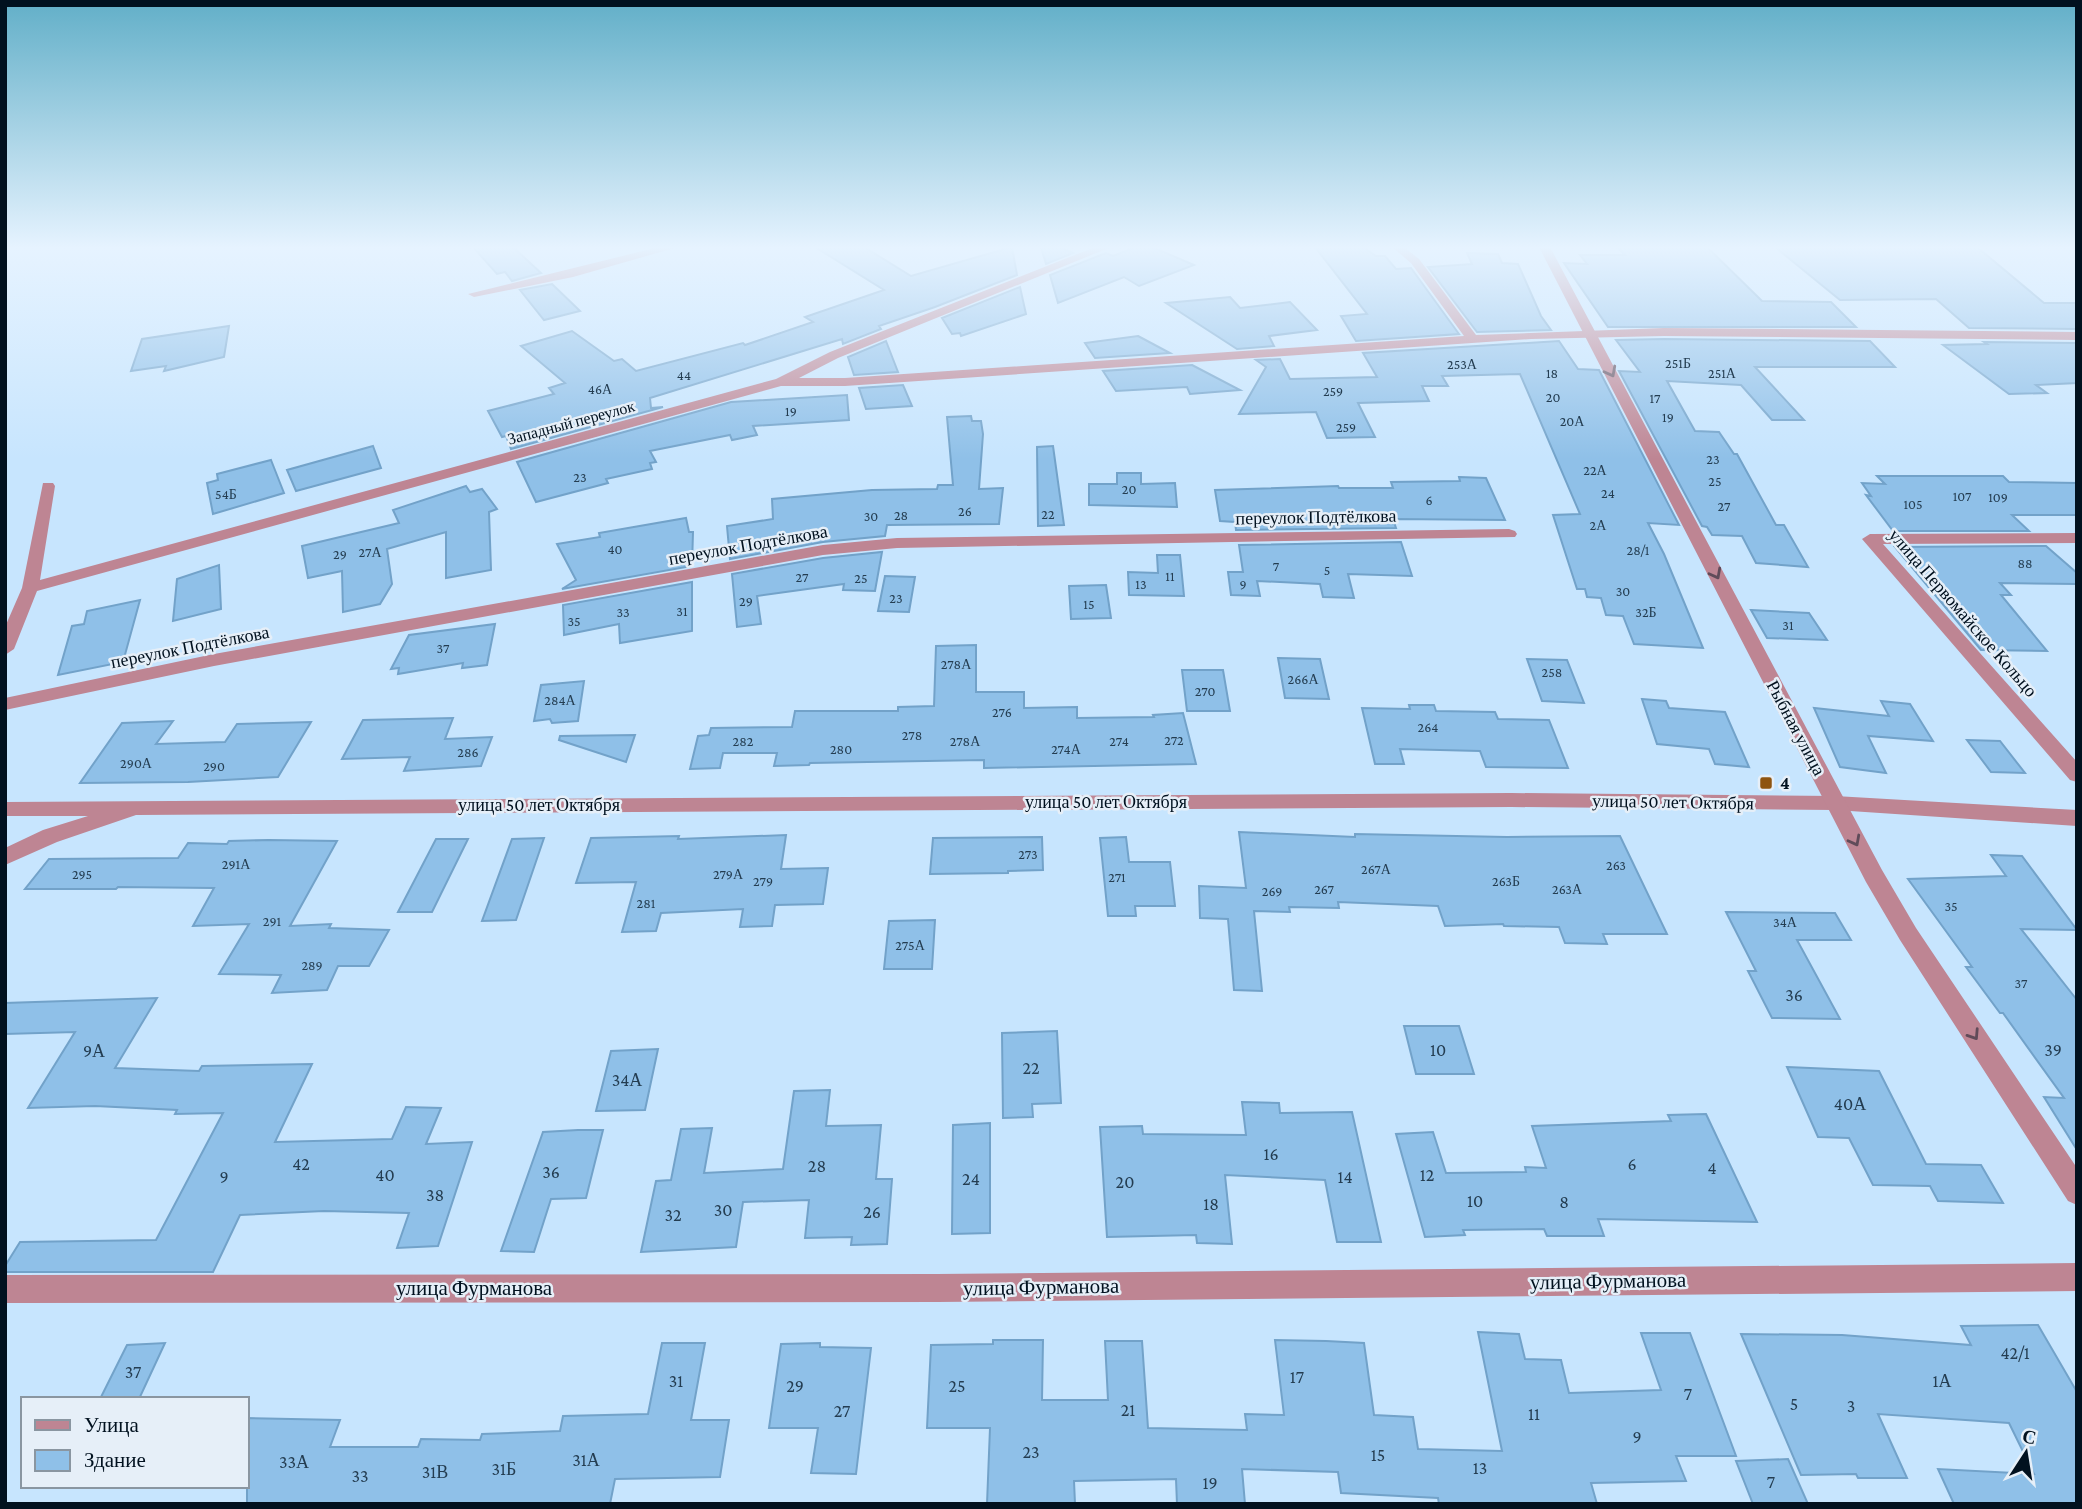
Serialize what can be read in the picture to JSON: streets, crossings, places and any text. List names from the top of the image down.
{
  "streets": {
    "street": [
      "Западный переулок",
      "переулок Подтёлкова",
      "улица Первомайское Кольцо",
      "Рыбная улица",
      "улица 50 лет Октября",
      "улица Фурманова"
    ]
  },
  "crossings": [
    ["Рыбная улица", "улица 50 лет Октября"]
  ],
  "one_way": ["Рыбная улица"],
  "places": {
    "transit": ["4"]
  },
  "house_numbers": [
    "251Б",
    "253А",
    "18",
    "251А",
    "44",
    "46А",
    "259",
    "20",
    "17",
    "19",
    "19",
    "20А",
    "259",
    "23",
    "22А",
    "23",
    "25",
    "20",
    "24",
    "54Б",
    "107",
    "109",
    "6",
    "105",
    "27",
    "26",
    "22",
    "28",
    "30",
    "2А",
    "40",
    "28/1",
    "27А",
    "29",
    "88",
    "7",
    "5",
    "11",
    "27",
    "25",
    "13",
    "9",
    "30",
    "23",
    "29",
    "15",
    "31",
    "33",
    "32Б",
    "35",
    "31",
    "37",
    "278А",
    "258",
    "266А",
    "270",
    "284А",
    "276",
    "264",
    "278",
    "272",
    "282",
    "278А",
    "274",
    "280",
    "274А",
    "286",
    "290А",
    "290",
    "273",
    "291А",
    "263",
    "267А",
    "295",
    "279А",
    "271",
    "279",
    "263Б",
    "267",
    "263А",
    "269",
    "281",
    "35",
    "291",
    "34А",
    "275А",
    "289",
    "37",
    "36",
    "10",
    "39",
    "9А",
    "22",
    "34А",
    "40А",
    "16",
    "42",
    "6",
    "28",
    "4",
    "36",
    "40",
    "12",
    "9",
    "14",
    "24",
    "20",
    "38",
    "10",
    "8",
    "18",
    "30",
    "26",
    "32",
    "42/1",
    "37",
    "17",
    "31",
    "1А",
    "29",
    "25",
    "7",
    "5",
    "3",
    "21",
    "27",
    "11",
    "9",
    "23",
    "15",
    "31А",
    "33А",
    "13",
    "31Б",
    "31В",
    "33",
    "7",
    "19"
  ],
  "legend": ["Улица", "Здание"],
  "north": "top"
}
